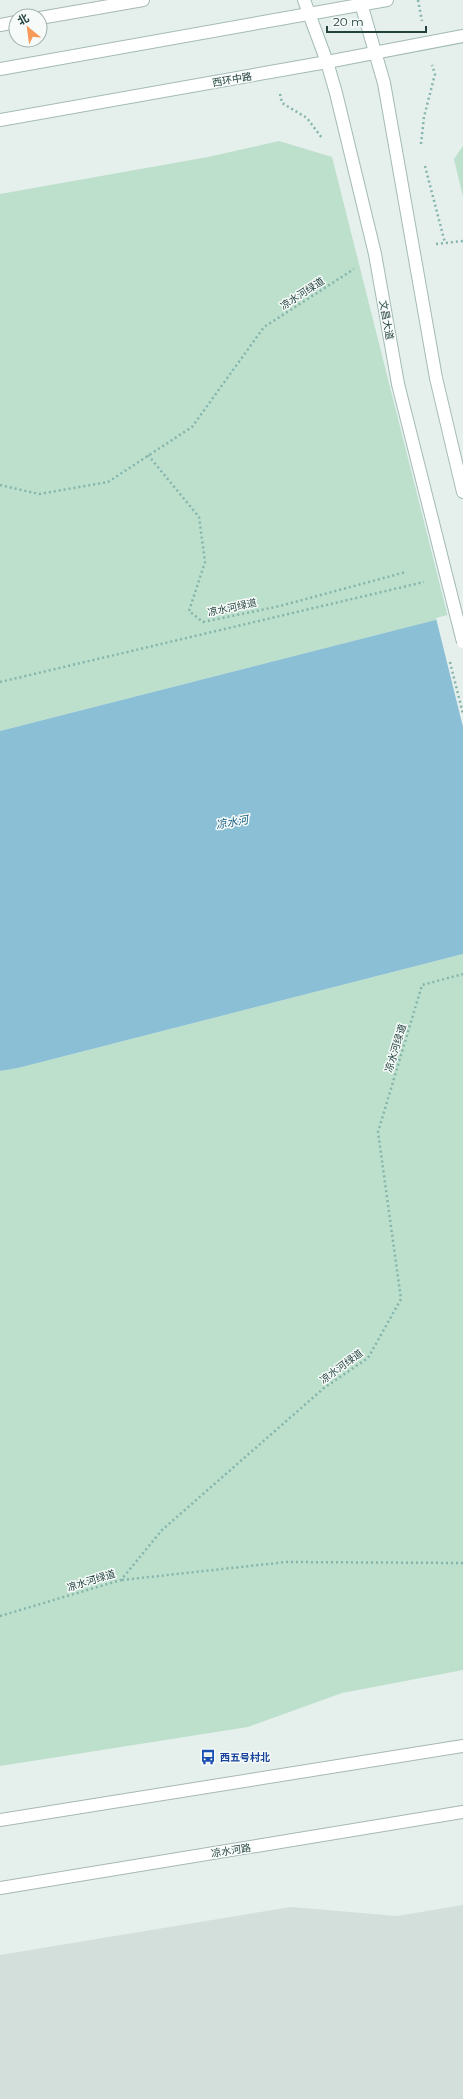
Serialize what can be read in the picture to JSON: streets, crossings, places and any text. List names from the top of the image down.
{
  "streets": {
    "main road": ["西环中路", "文昌大道", "凉水河路"],
    "path": ["凉水河绿道"]
  },
  "crossings": [
    ["西环中路", "文昌大道"],
    ["凉水河绿道", "文昌大道"]
  ],
  "water": ["凉水河"],
  "places": {
    "bus stop": ["西五号村北"]
  },
  "scale_bar": "20 m",
  "north": "top left"
}
